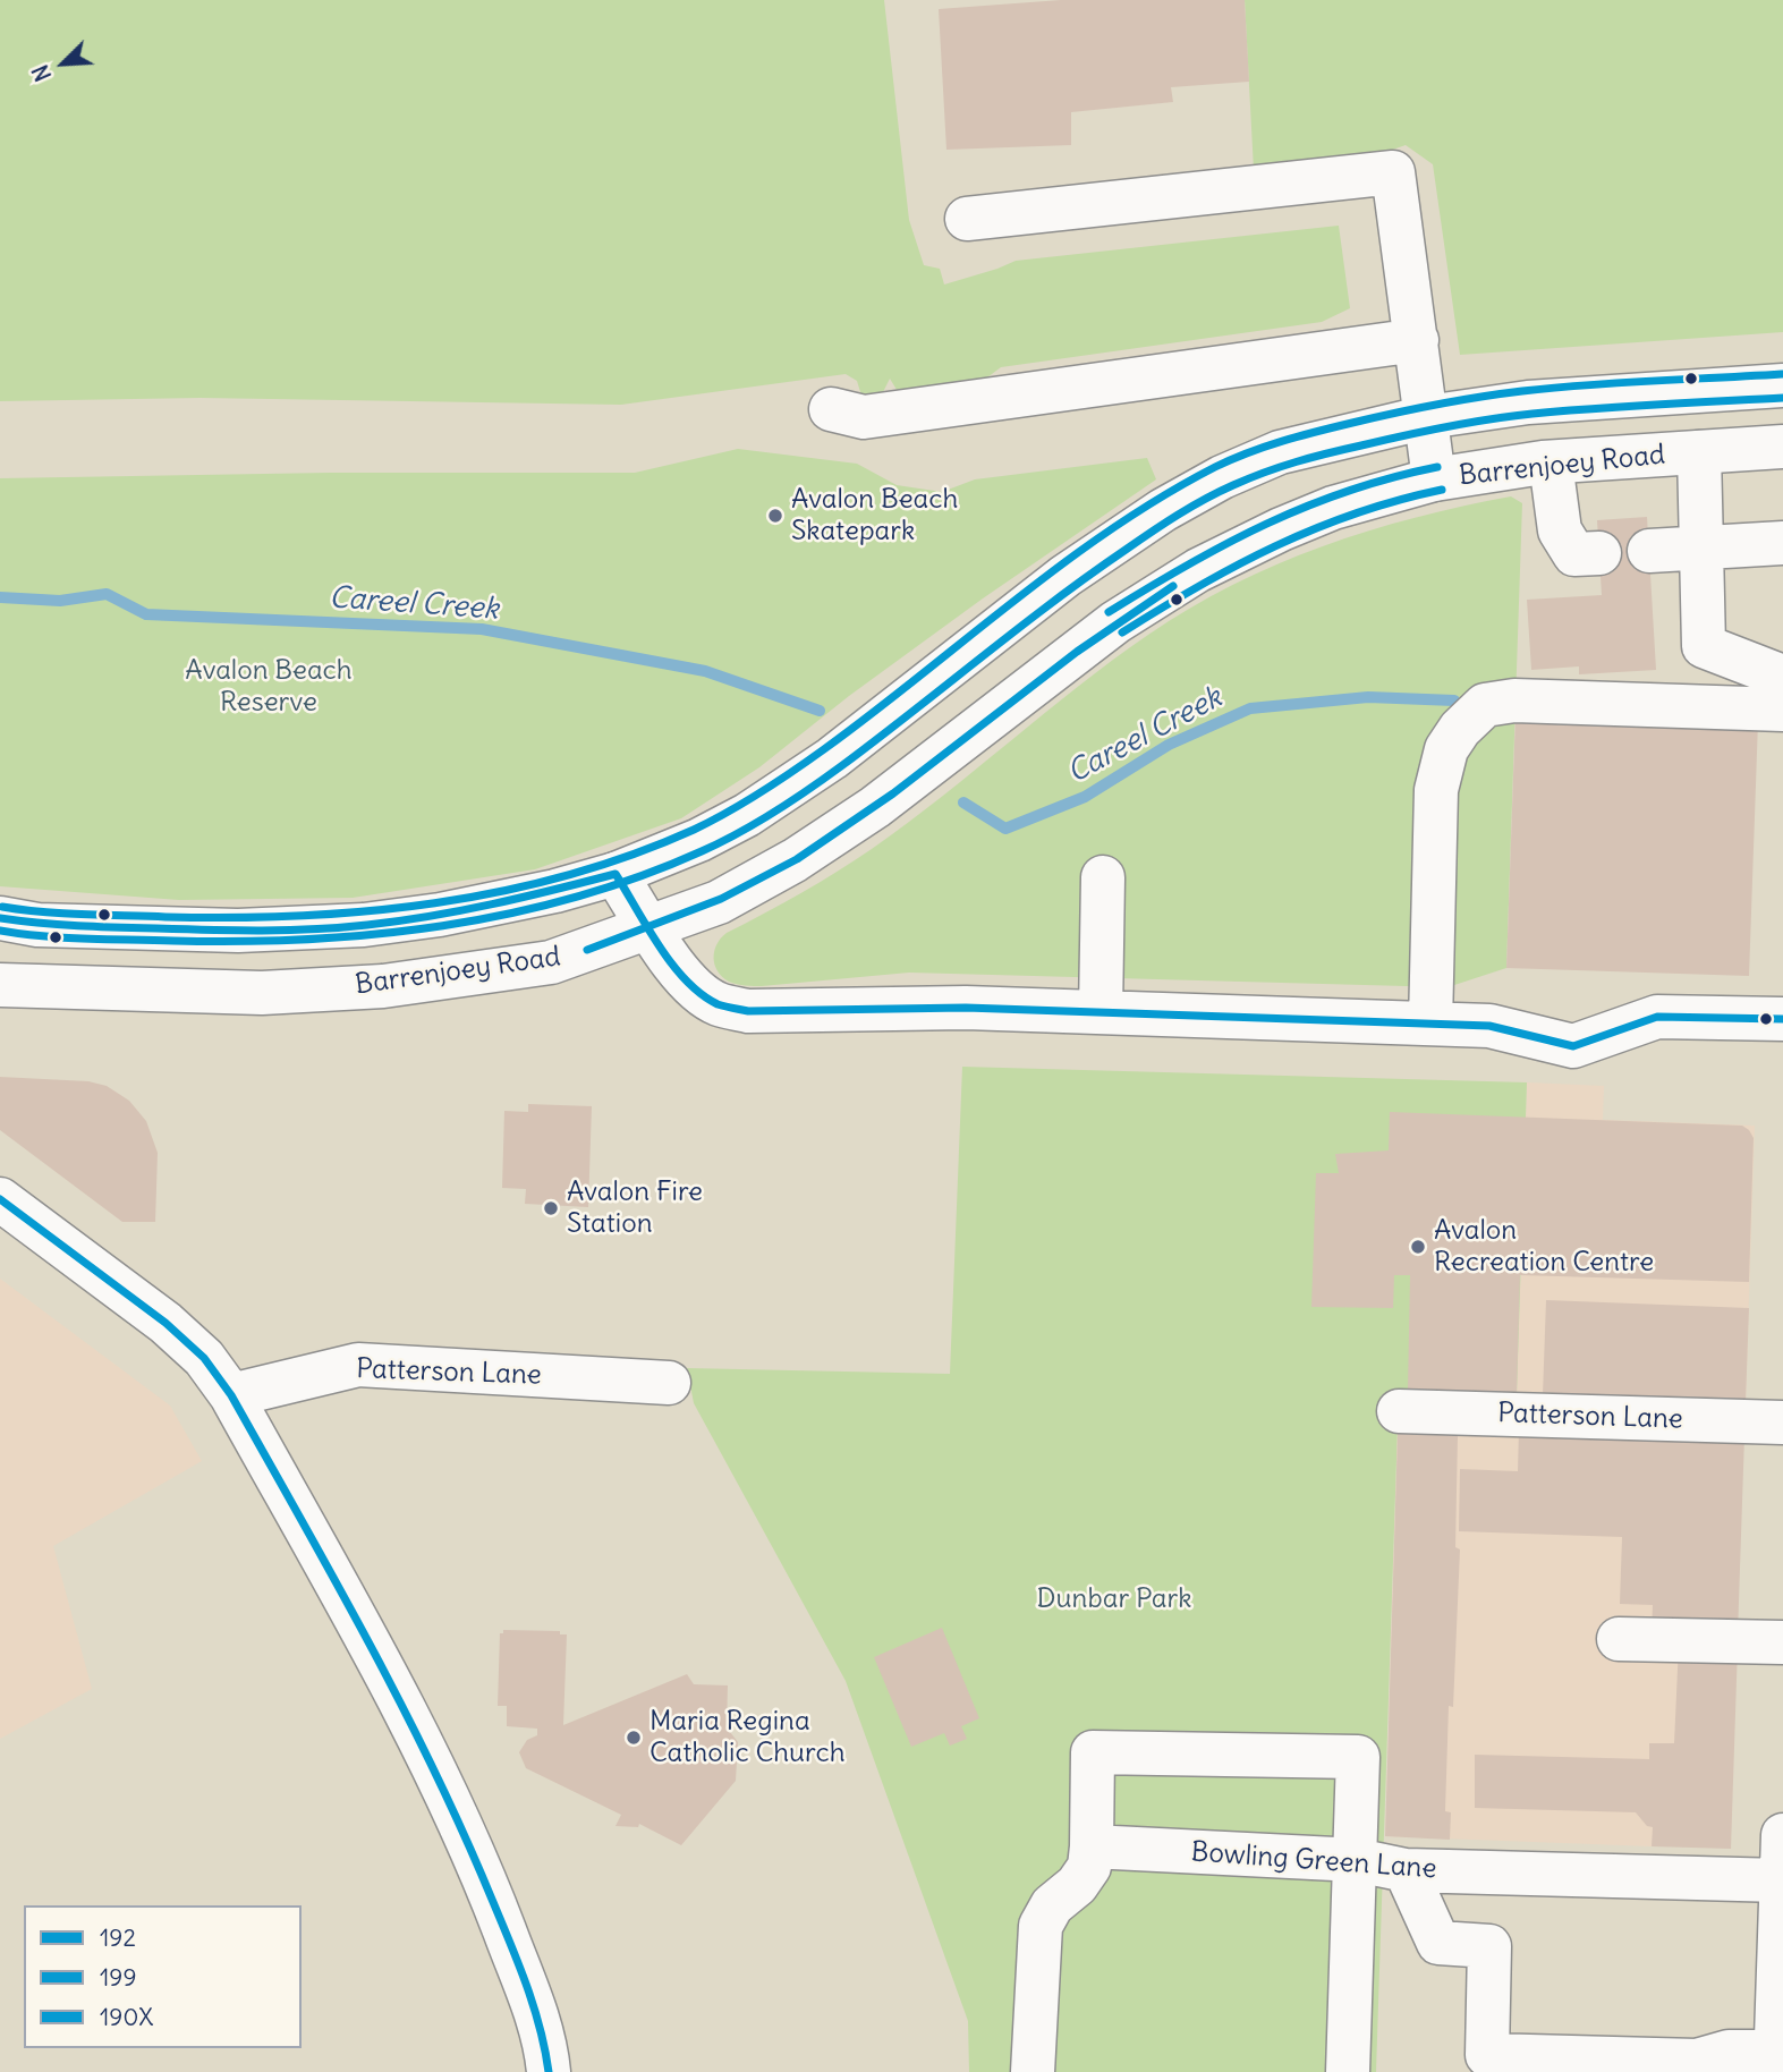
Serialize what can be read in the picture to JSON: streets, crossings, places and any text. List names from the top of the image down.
{
  "streets": {
    "street": ["Barrenjoey Road", "Patterson Lane", "Bowling Green Lane"]
  },
  "water": ["Careel Creek"],
  "parks": ["Avalon Beach Reserve", "Dunbar Park"],
  "places": [
    "Avalon Beach Skatepark",
    "Avalon Fire Station",
    "Avalon Recreation Centre",
    "Maria Regina Catholic Church"
  ],
  "lines": ["transit line 190X", "transit line 199", "transit line 192"],
  "legend": ["192", "199", "190X"],
  "north": "bottom left"
}
